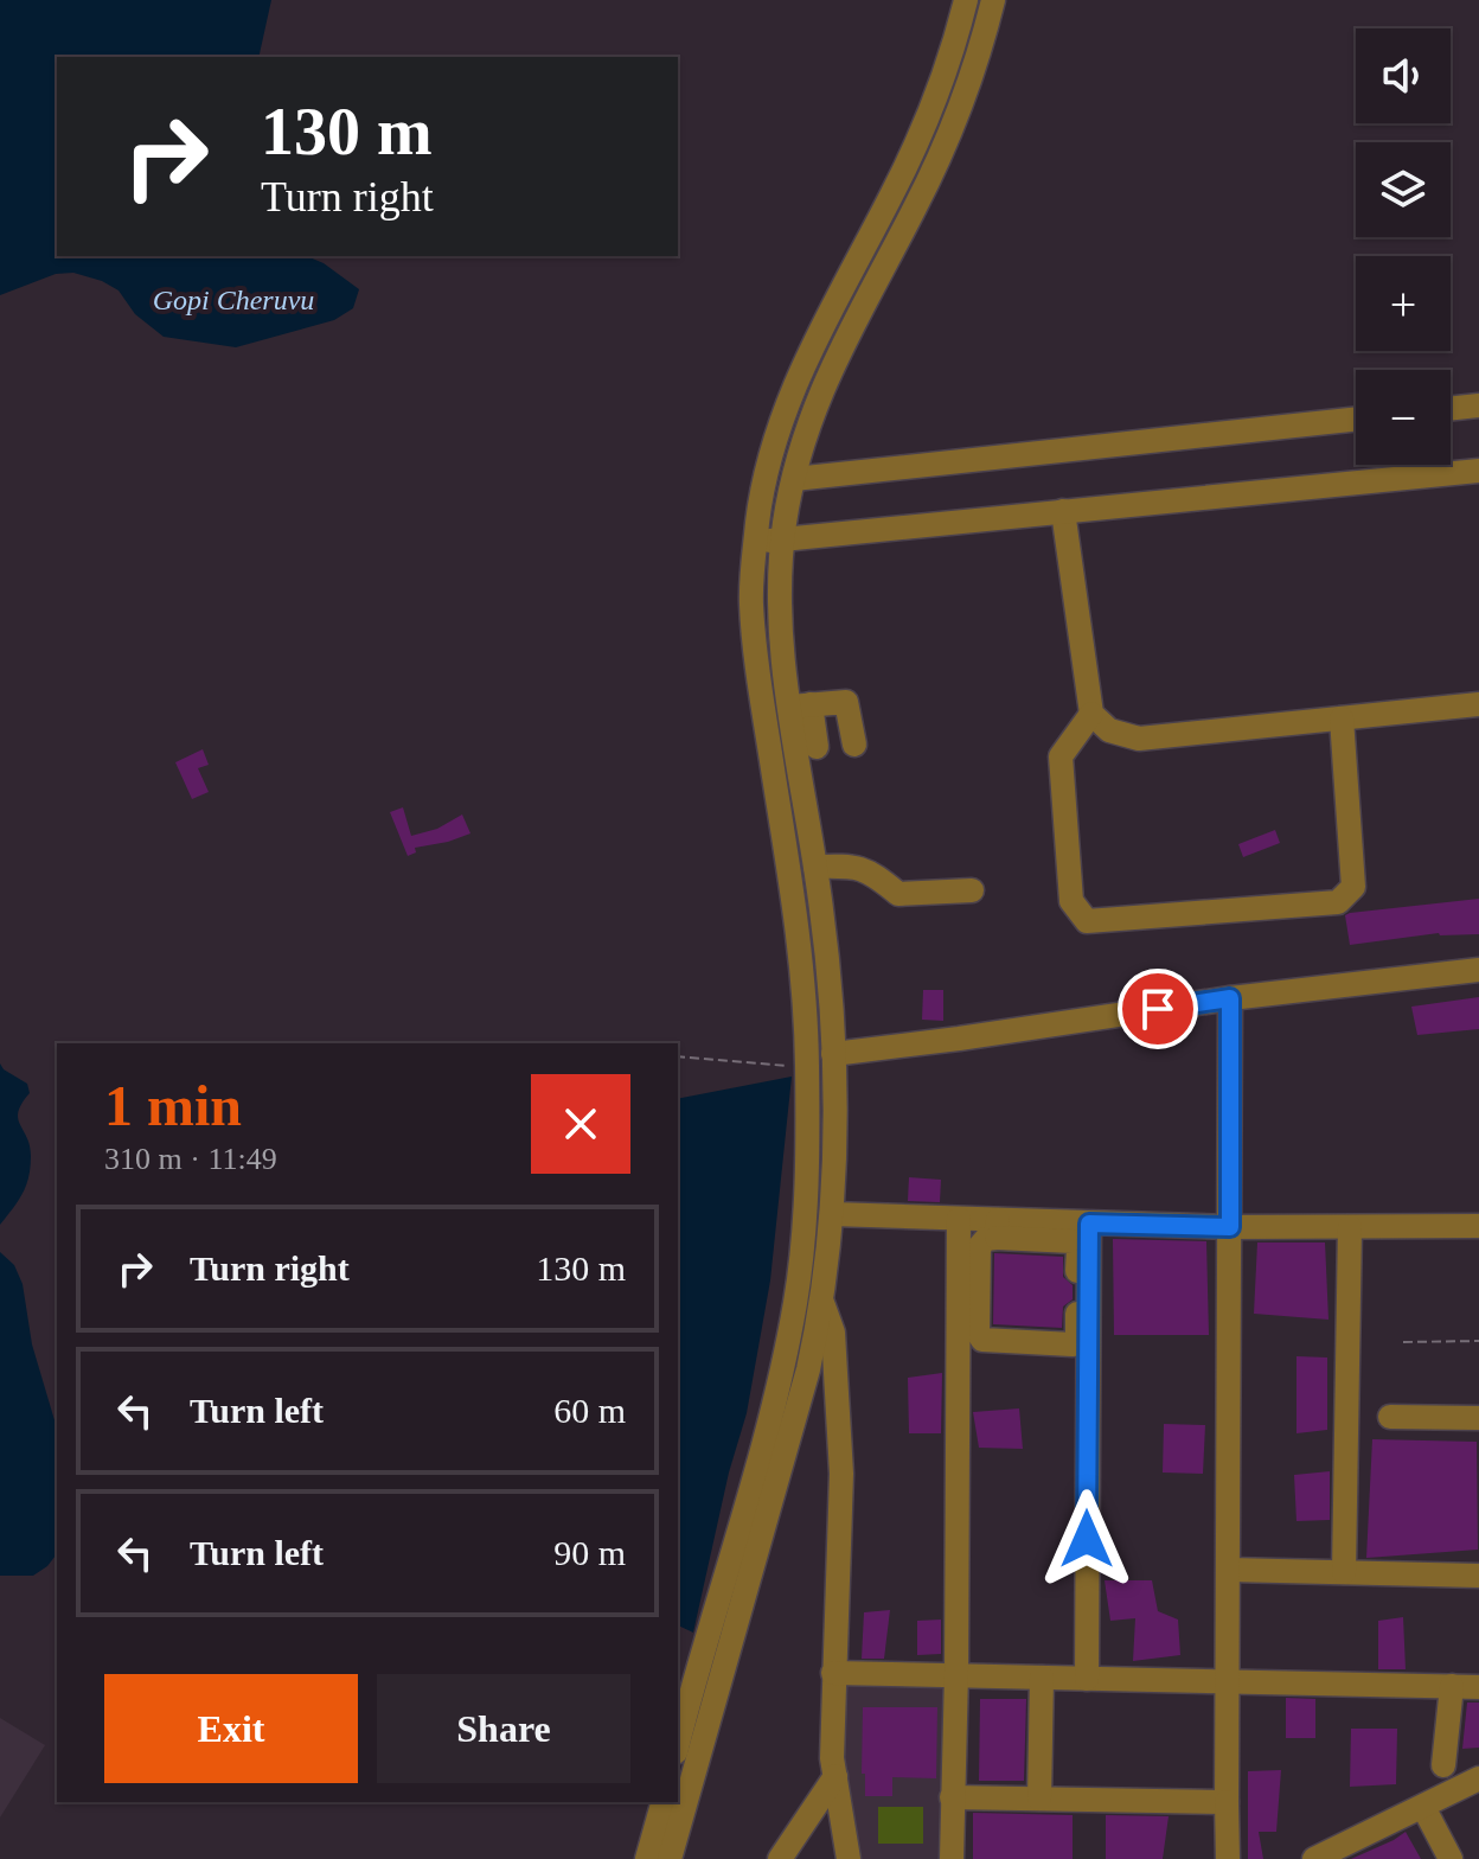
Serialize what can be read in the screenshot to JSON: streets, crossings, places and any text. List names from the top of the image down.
{
  "water": ["Gopi Cheruvu"],
  "page": {
    "map_buttons": ["+", "−"],
    "turn": ["130 m", "Turn right"],
    "heading": ["1 min", "310 m · 11:49"],
    "list": [
      {
        "name": "Turn right",
        "value": "130 m"
      },
      {
        "name": "Turn left",
        "value": "60 m"
      },
      {
        "name": "Turn left",
        "value": "90 m"
      }
    ],
    "buttons": ["Exit", "Share"]
  }
}
